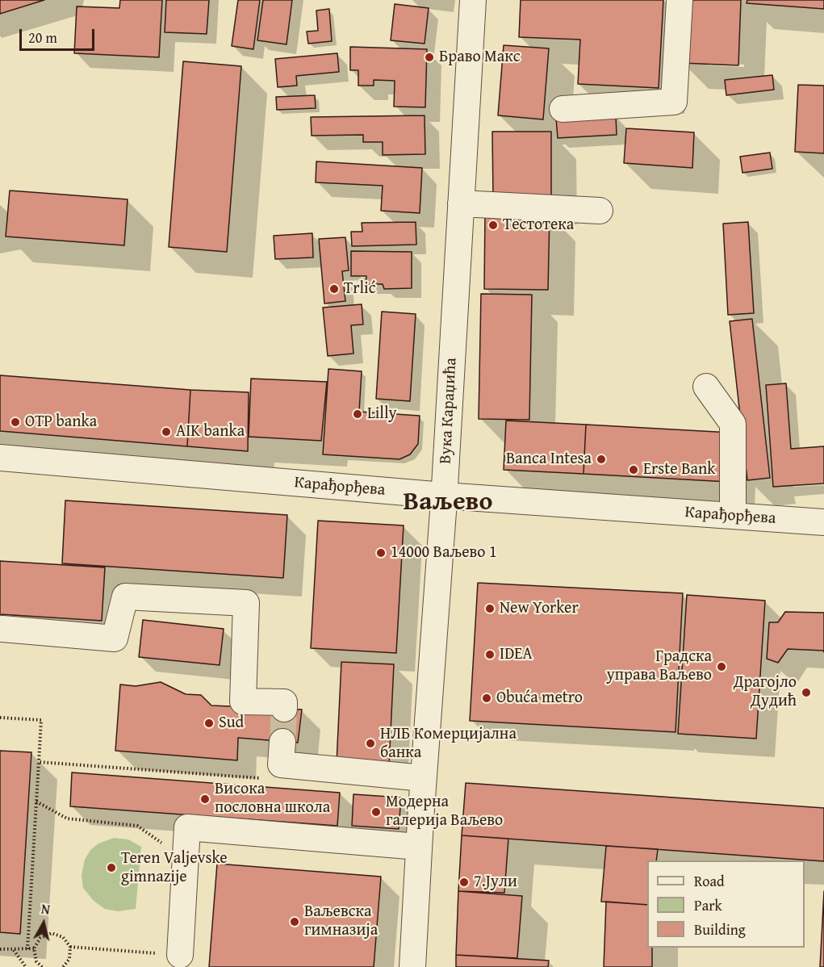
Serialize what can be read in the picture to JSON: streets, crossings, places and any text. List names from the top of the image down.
{
  "streets": {
    "street": ["Вука Караџића", "Карађорђева"]
  },
  "crossings": [
    ["Вука Караџића", "Карађорђева"]
  ],
  "districts": ["Ваљево"],
  "places": [
    "Браво Макс",
    "Тестотека",
    "Trlić",
    "Lilly",
    "OTP banka",
    "AIK banka",
    "Banca Intesa",
    "Erste Bank",
    "14000 Ваљево 1",
    "New Yorker",
    "IDEA",
    "Градска управа Ваљево",
    "Драгојло Дудић",
    "Obuća metro",
    "Sud",
    "НЛБ Комерцијална банка",
    "Висока пословна школа",
    "Модерна галерија Ваљево",
    "Teren Valjevske gimnazije",
    "7.Јули",
    "Ваљевска гимназија"
  ],
  "legend": ["Road", "Park", "Building"],
  "scale_bar": "20 m",
  "north": "top"
}
